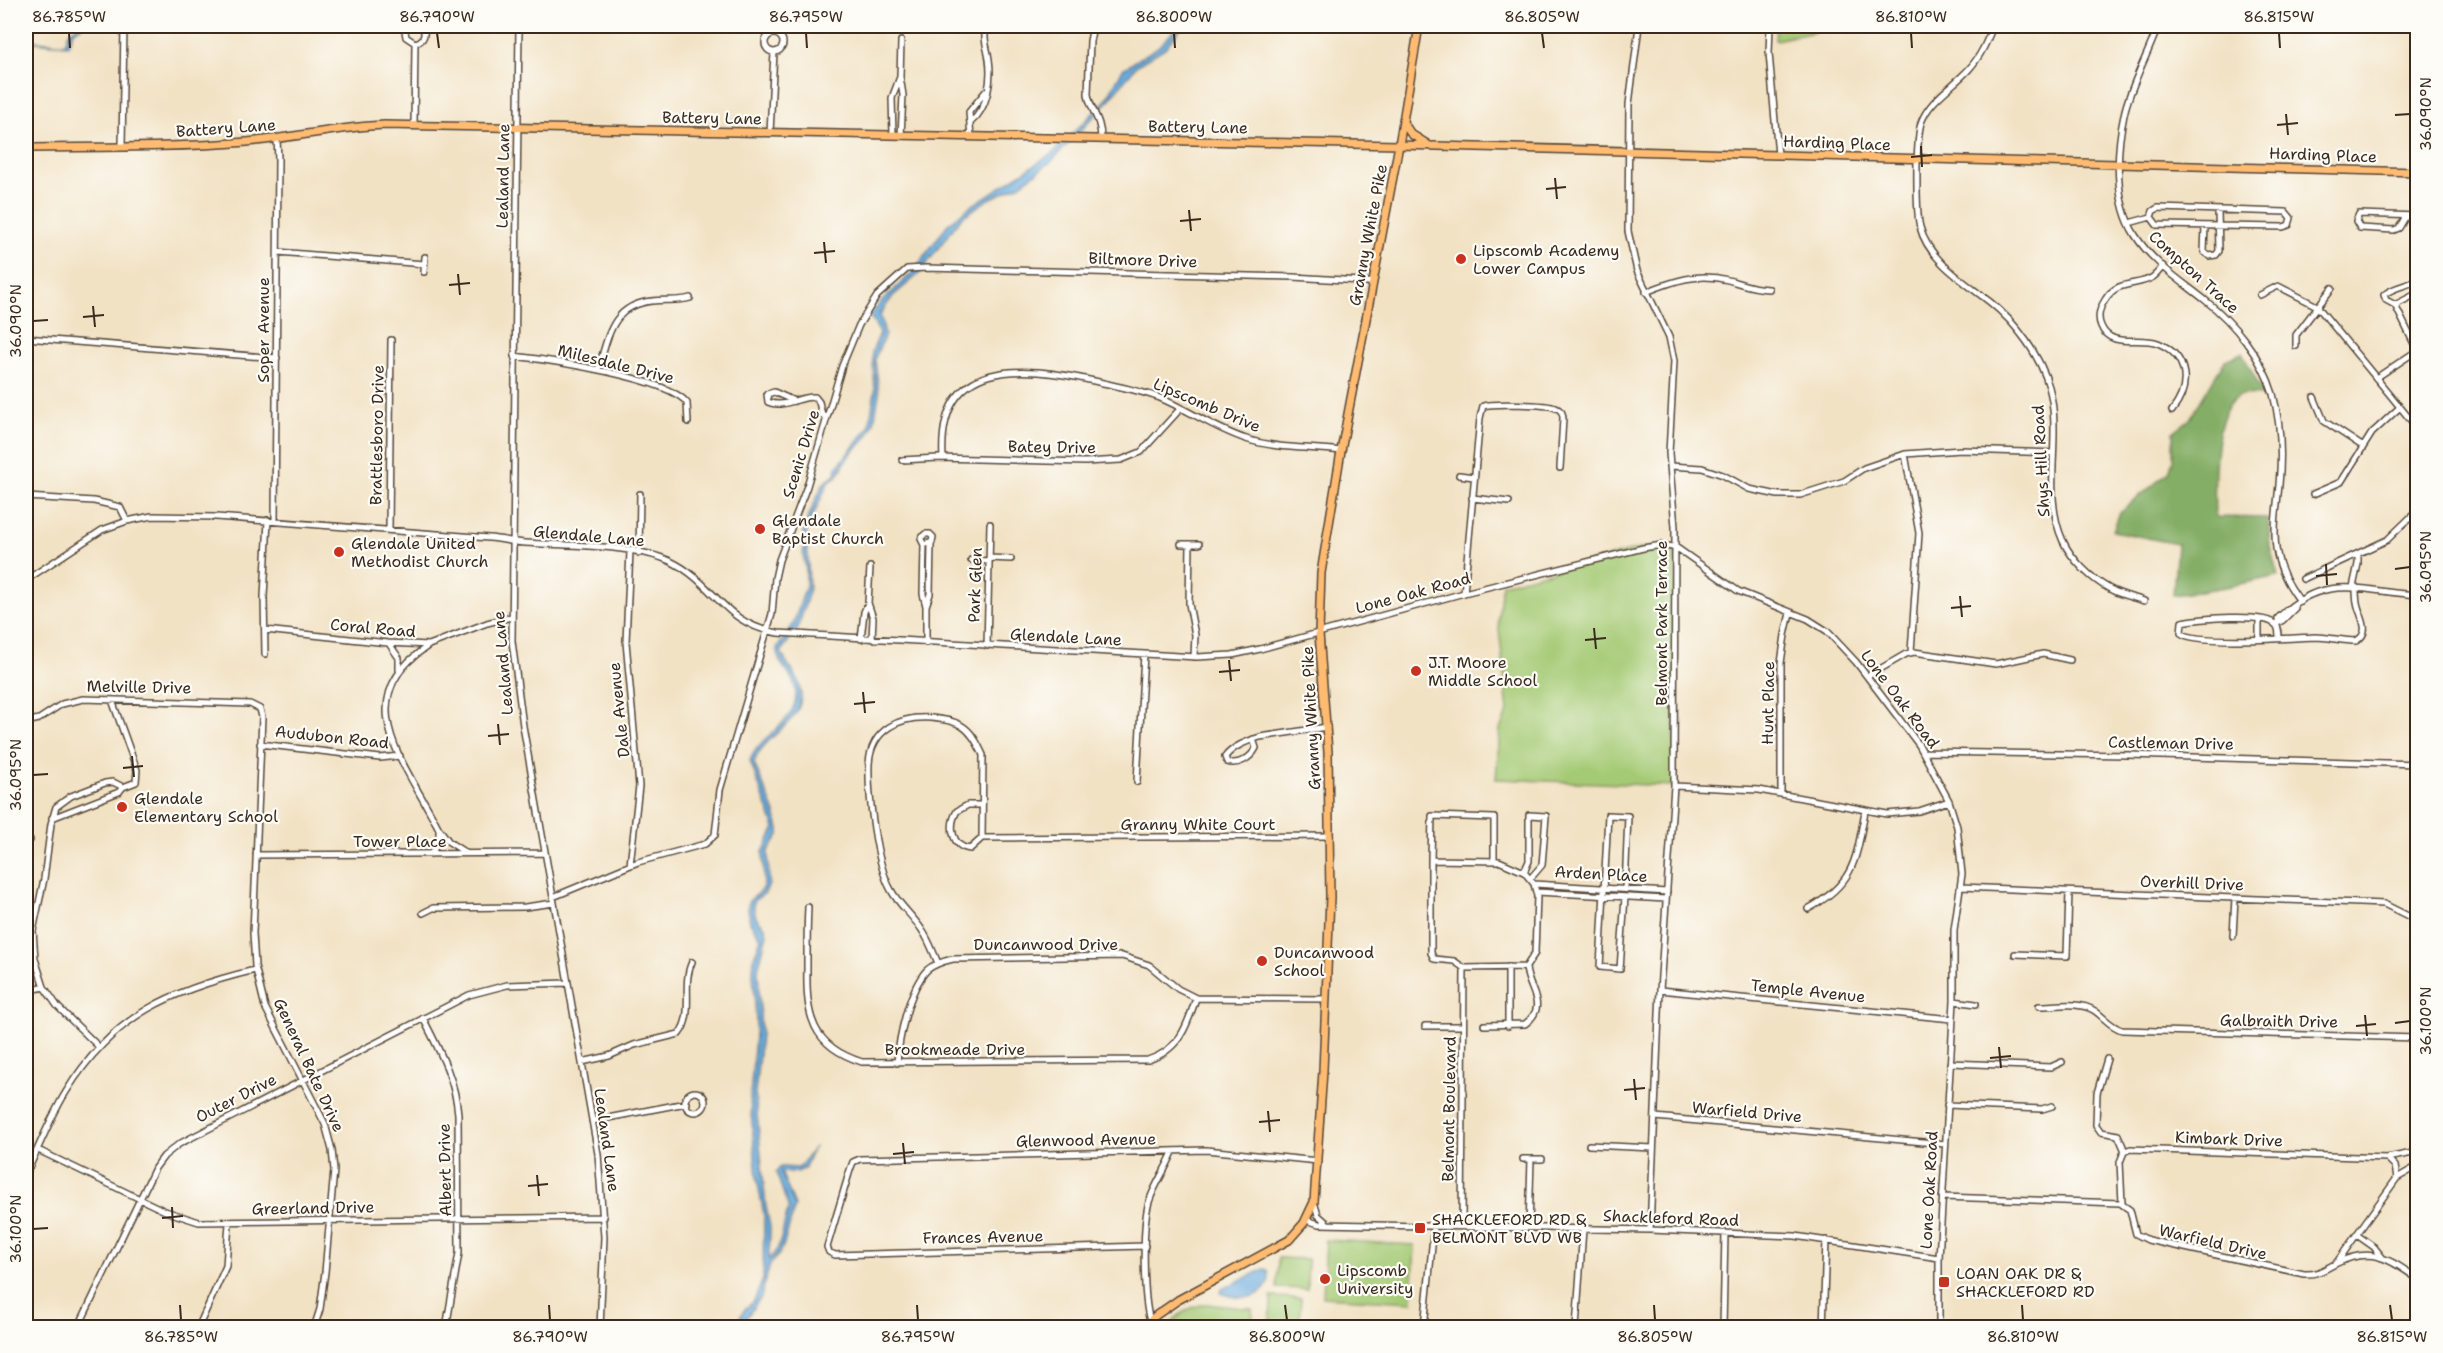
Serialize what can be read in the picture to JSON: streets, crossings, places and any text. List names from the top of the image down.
{
  "streets": {
    "main road": ["Battery Lane", "Harding Place", "Granny White Pike"],
    "street": [
      "Lealand Lane",
      "Biltmore Drive",
      "Compton Trace",
      "Soper Avenue",
      "Milesdale Drive",
      "Lipscomb Drive",
      "Brattlesboro Drive",
      "Batey Drive",
      "Scenic Drive",
      "Shys Hill Road",
      "Glendale Lane",
      "Park Glen",
      "Lone Oak Road",
      "Belmont Park Terrace",
      "Coral Road",
      "Melville Drive",
      "Hunt Place",
      "Dale Avenue",
      "Audubon Road",
      "Castleman Drive",
      "Granny White Court",
      "Tower Place",
      "Arden Place",
      "Overhill Drive",
      "Duncanwood Drive",
      "Temple Avenue",
      "Galbraith Drive",
      "Brookmeade Drive",
      "General Bate Drive",
      "Outer Drive",
      "Belmont Boulevard",
      "Warfield Drive",
      "Kimbark Drive",
      "Glenwood Avenue",
      "Albert Drive",
      "Greerland Drive",
      "Shackleford Road",
      "Frances Avenue"
    ]
  },
  "crossings": [
    ["Battery Lane", "Harding Place"],
    ["Battery Lane", "Lealand Lane"],
    ["Battery Lane", "Granny White Pike"],
    ["Battery Lane", "Soper Avenue"],
    ["Harding Place", "Granny White Pike"],
    ["Harding Place", "Compton Trace"],
    ["Harding Place", "Shys Hill Road"],
    ["Harding Place", "Belmont Park Terrace"],
    ["Lealand Lane", "Milesdale Drive"],
    ["Lealand Lane", "Glendale Lane"],
    ["Lealand Lane", "Coral Road"],
    ["Lealand Lane", "Tower Place"],
    ["Lealand Lane", "Outer Drive"],
    ["Lealand Lane", "Greerland Drive"],
    ["Granny White Pike", "Biltmore Drive"],
    ["Granny White Pike", "Lipscomb Drive"],
    ["Granny White Pike", "Glendale Lane"],
    ["Granny White Pike", "Lone Oak Road"],
    ["Granny White Pike", "Granny White Court"],
    ["Granny White Pike", "Duncanwood Drive"],
    ["Granny White Pike", "Glenwood Avenue"],
    ["Granny White Pike", "Shackleford Road"],
    ["Biltmore Drive", "Scenic Drive"],
    ["Soper Avenue", "Glendale Lane"],
    ["Lipscomb Drive", "Batey Drive"],
    ["Brattlesboro Drive", "Glendale Lane"],
    ["Scenic Drive", "Glendale Lane"],
    ["Scenic Drive", "Dale Avenue"],
    ["Glendale Lane", "Park Glen"],
    ["Glendale Lane", "Lone Oak Road"],
    ["Glendale Lane", "Dale Avenue"],
    ["Lone Oak Road", "Belmont Park Terrace"],
    ["Lone Oak Road", "Hunt Place"],
    ["Lone Oak Road", "Castleman Drive"],
    ["Lone Oak Road", "Overhill Drive"],
    ["Lone Oak Road", "Temple Avenue"],
    ["Lone Oak Road", "Warfield Drive"],
    ["Lone Oak Road", "Shackleford Road"],
    ["Belmont Park Terrace", "Arden Place"],
    ["Belmont Park Terrace", "Temple Avenue"],
    ["Belmont Park Terrace", "Warfield Drive"],
    ["Belmont Park Terrace", "Shackleford Road"],
    ["Melville Drive", "General Bate Drive"],
    ["Audubon Road", "General Bate Drive"],
    ["Tower Place", "General Bate Drive"],
    ["Arden Place", "Belmont Boulevard"],
    ["Duncanwood Drive", "Brookmeade Drive"],
    ["General Bate Drive", "Outer Drive"],
    ["General Bate Drive", "Greerland Drive"],
    ["Outer Drive", "Albert Drive"],
    ["Outer Drive", "Greerland Drive"],
    ["Belmont Boulevard", "Shackleford Road"],
    ["Glenwood Avenue", "Frances Avenue"],
    ["Albert Drive", "Greerland Drive"]
  ],
  "places": {
    "other": [
      "Lipscomb Academy Lower Campus",
      "Glendale Baptist Church",
      "Glendale United Methodist Church",
      "J.T. Moore Middle School",
      "Glendale Elementary School",
      "Duncanwood School",
      "Lipscomb University"
    ],
    "transit": ["SHACKLEFORD RD & BELMONT BLVD WB", "LOAN OAK DR & SHACKLEFORD RD"]
  },
  "coordinates": [
    "86.785°W",
    "86.790°W",
    "86.795°W",
    "86.800°W",
    "86.805°W",
    "86.810°W",
    "86.815°W",
    "36.090°N",
    "36.095°N",
    "36.100°N"
  ]
}
